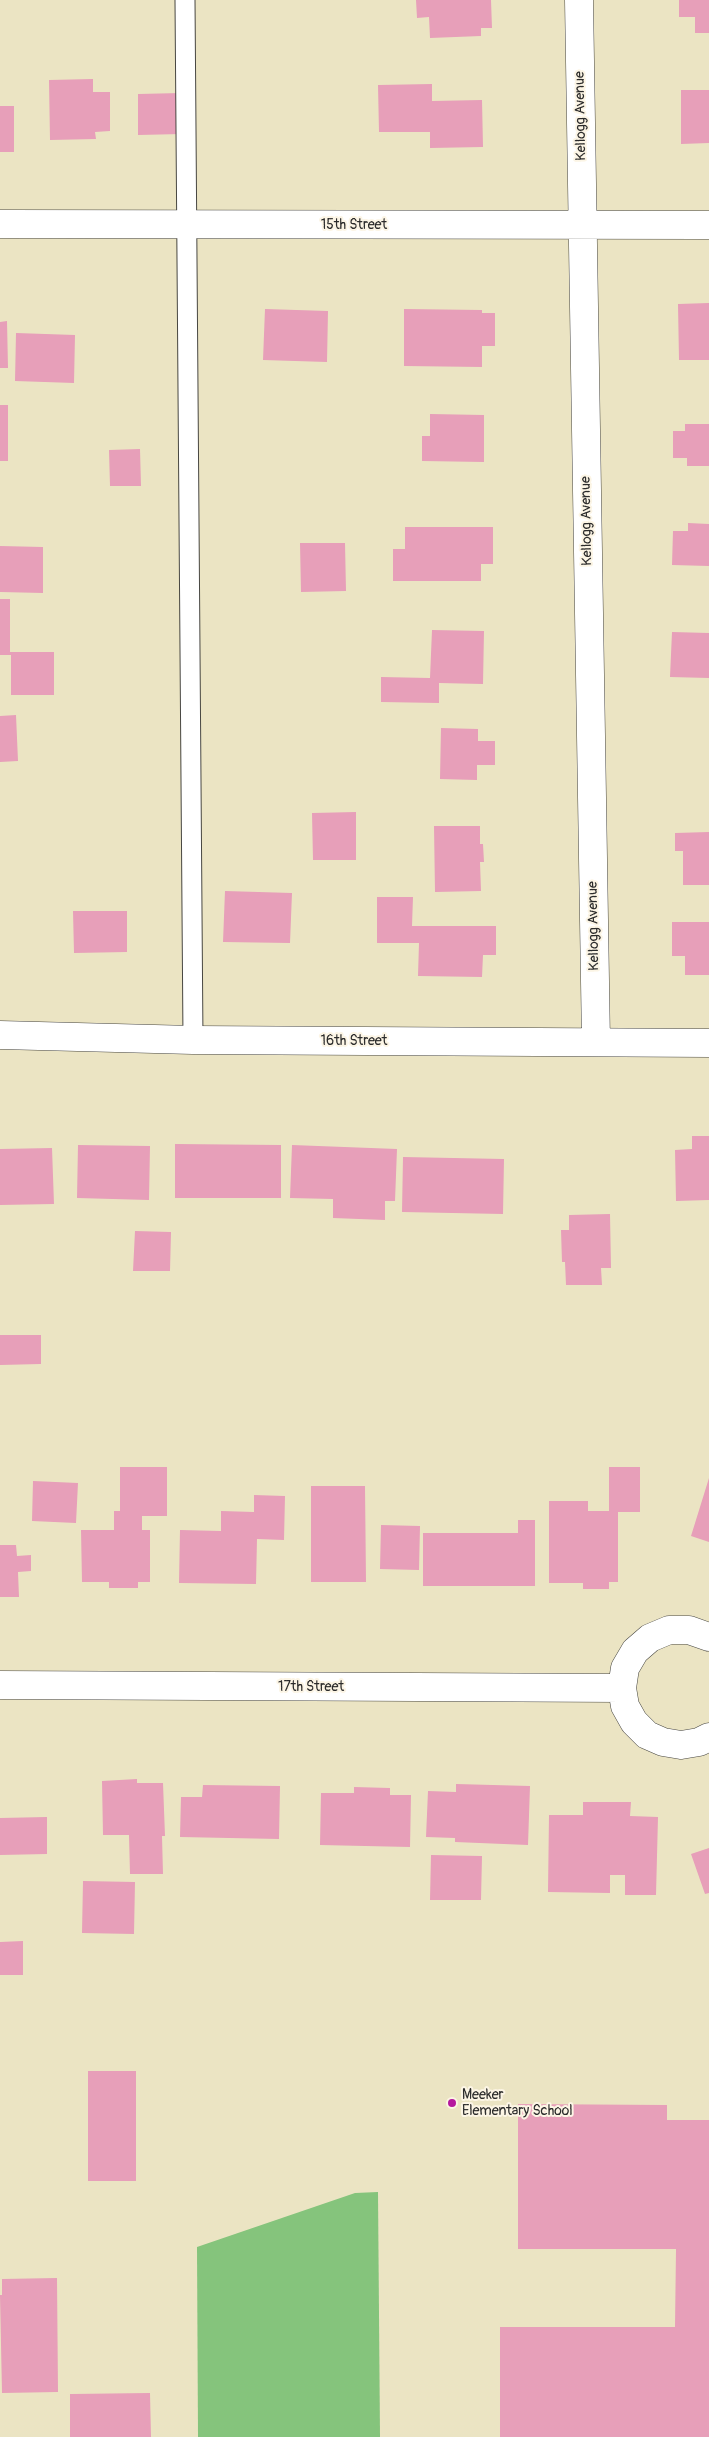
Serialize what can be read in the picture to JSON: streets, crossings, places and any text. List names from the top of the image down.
{
  "streets": {
    "street": [
      "Kellogg Avenue",
      "15th Street",
      "16th Street",
      "17th Street"
    ]
  },
  "crossings": [
    ["Kellogg Avenue", "15th Street"],
    ["Kellogg Avenue", "16th Street"]
  ],
  "places": ["Meeker Elementary School"]
}
